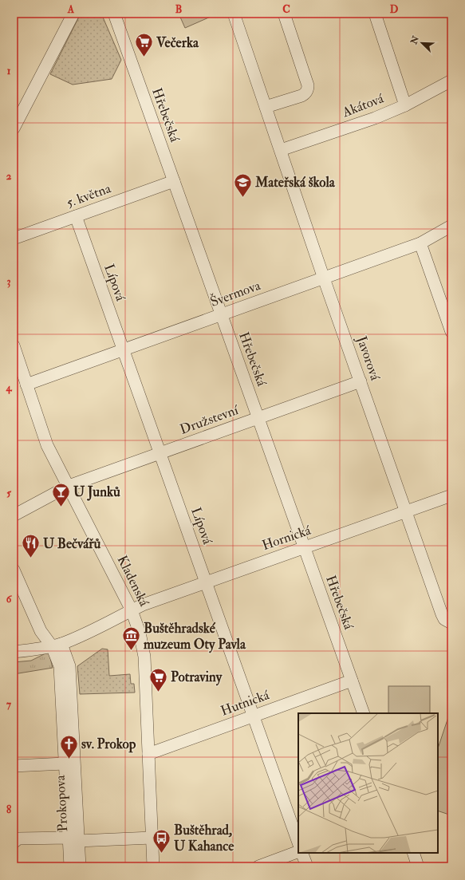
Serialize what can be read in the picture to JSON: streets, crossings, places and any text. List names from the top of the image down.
{
  "streets": {
    "street": [
      "Akátová",
      "Hřebečská",
      "5. května",
      "Lípová",
      "Švermova",
      "Javorová",
      "Družstevní",
      "Hornická",
      "Kladenská",
      "Hutnická",
      "Prokopova"
    ]
  },
  "crossings": [
    ["Akátová", "Javorová"],
    ["Hřebečská", "5. května"],
    ["Hřebečská", "Švermova"],
    ["Hřebečská", "Družstevní"],
    ["Hřebečská", "Hornická"],
    ["Hřebečská", "Hutnická"],
    ["5. května", "Lípová"],
    ["Lípová", "Švermova"],
    ["Lípová", "Družstevní"],
    ["Lípová", "Hornická"],
    ["Lípová", "Hutnická"],
    ["Švermova", "Javorová"],
    ["Švermova", "Kladenská"],
    ["Javorová", "Družstevní"],
    ["Javorová", "Hornická"],
    ["Družstevní", "Kladenská"],
    ["Hornická", "Kladenská"],
    ["Hornická", "Prokopova"],
    ["Kladenská", "Hutnická"]
  ],
  "places": {
    "supermarket": ["Večerka", "Potraviny"],
    "school or university": ["Mateřská škola"],
    "bar": ["U Junků"],
    "restaurant": ["U Bečvářů"],
    "museum": ["Buštěhradské muzeum Oty Pavla"],
    "church": ["sv. Prokop"],
    "bus stop": ["Buštěhrad, U Kahance"]
  },
  "north": "top left",
  "grid": {
    "columns": [
      "A",
      "B",
      "C",
      "D"
    ],
    "rows": [
      "1",
      "2",
      "3",
      "4",
      "5",
      "6",
      "7",
      "8"
    ]
  }
}
